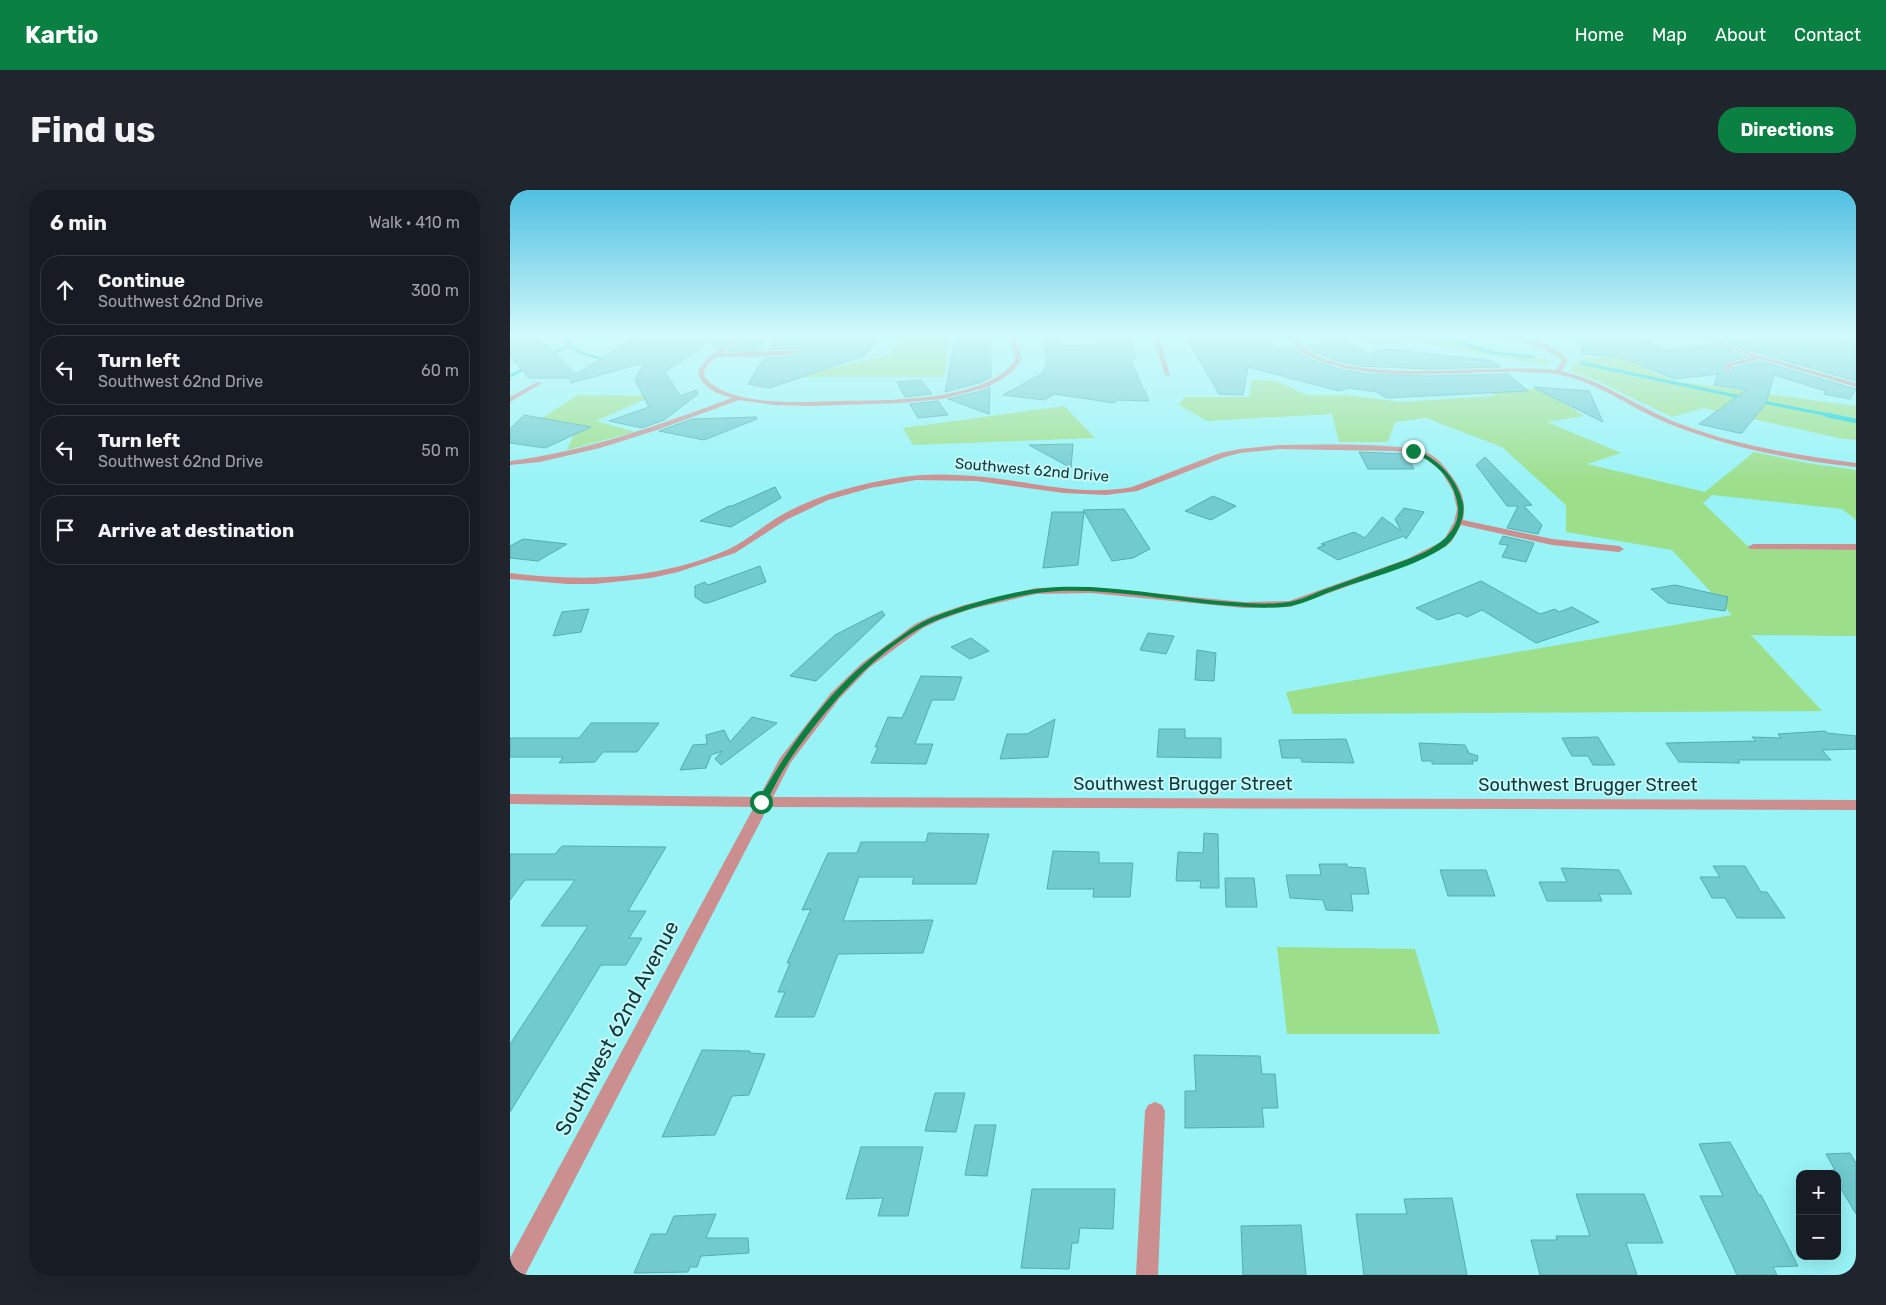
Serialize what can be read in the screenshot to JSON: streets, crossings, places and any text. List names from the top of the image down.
{
  "streets": {
    "street": ["Southwest 62nd Drive", "Southwest Brugger Street", "Southwest 62nd Avenue"]
  },
  "crossings": [
    ["Southwest Brugger Street", "Southwest 62nd Avenue"]
  ],
  "page": {
    "header": "Kartio",
    "nav": [
      "Home",
      "Map",
      "About",
      "Contact"
    ],
    "buttons": "Directions",
    "title": "Find us",
    "heading": ["6 min", "Walk · 410 m"],
    "list": [
      ["Continue", "Southwest 62nd Drive", "300 m"],
      ["Turn left", "Southwest 62nd Drive", "60 m"],
      ["Turn left", "Southwest 62nd Drive", "50 m"],
      "Arrive at destination"
    ],
    "map_buttons": ["+", "−"]
  }
}
